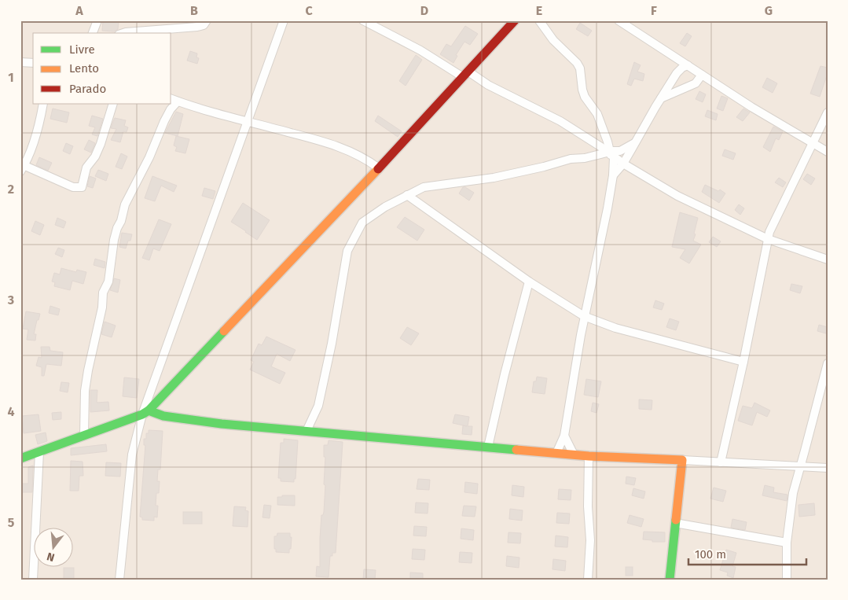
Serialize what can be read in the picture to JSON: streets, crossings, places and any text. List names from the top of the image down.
{
  "legend": ["Livre", "Lento", "Parado"],
  "scale_bar": "100 m",
  "north": "bottom",
  "grid": {
    "columns": [
      "A",
      "B",
      "C",
      "D",
      "E",
      "F",
      "G"
    ],
    "rows": [
      "1",
      "2",
      "3",
      "4",
      "5"
    ]
  }
}
